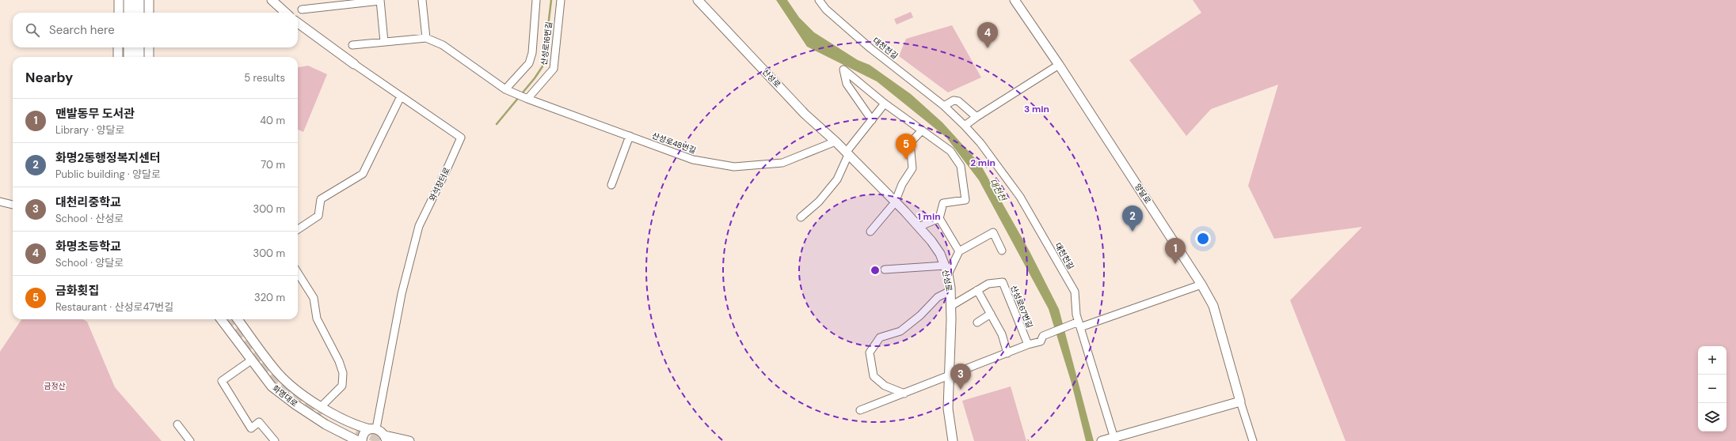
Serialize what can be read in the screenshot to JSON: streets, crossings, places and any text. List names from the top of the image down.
{
  "streets": {
    "main road": [
      "산성로",
      "와석장터로",
      "양달로",
      "화명대로"
    ],
    "street": [
      "산성로16번길",
      "대천천길",
      "산성로48번길",
      "산성로67번길"
    ]
  },
  "crossings": [
    ["산성로16번길", "산성로48번길"],
    ["산성로", "산성로48번길"],
    ["산성로", "산성로67번길"],
    ["와석장터로", "화명대로"]
  ],
  "water": ["대천천"],
  "parks": ["금정산"],
  "page": {
    "search": "Search here",
    "pins": [
      "4",
      "5",
      "2",
      "1",
      "3"
    ],
    "heading": ["Nearby", "5 results"],
    "list": [
      {
        "mark": "1",
        "name": "맨발동무 도서관",
        "note": "Library · 양달로",
        "value": "40 m"
      },
      {
        "mark": "2",
        "name": "화명2동행정복지센터",
        "note": "Public building · 양달로",
        "value": "70 m"
      },
      {
        "mark": "3",
        "name": "대천리중학교",
        "note": "School · 산성로",
        "value": "300 m"
      },
      {
        "mark": "4",
        "name": "화명초등학교",
        "note": "School · 양달로",
        "value": "300 m"
      },
      {
        "mark": "5",
        "name": "금화횟집",
        "note": "Restaurant · 산성로47번길",
        "value": "320 m"
      }
    ],
    "map_buttons": ["+", "−"]
  },
  "rings": ["3 min", "2 min", "1 min"]
}
